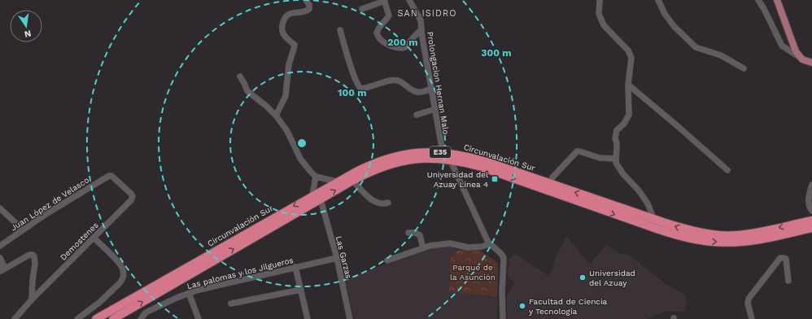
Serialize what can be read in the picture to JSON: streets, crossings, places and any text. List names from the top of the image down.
{
  "streets": {
    "highway": ["E35", "Circunvalación Sur"],
    "street": [
      "Prolongacion Hernan Malo",
      "Juan López de Velasco",
      "Demostenes",
      "Las Garzas",
      "Las palomas y los Jilgueros"
    ]
  },
  "crossings": [
    ["Prolongacion Hernan Malo", "Circunvalación Sur"],
    ["Circunvalación Sur", "Las Garzas"],
    ["Juan López de Velasco", "Demostenes"],
    ["Las Garzas", "Las palomas y los Jilgueros"]
  ],
  "districts": ["SAN ISIDRO"],
  "parks": ["Parque de la Asunción"],
  "places": {
    "transit": ["Universidad del Azuay Linea 4"],
    "other": ["Universidad del Azuay", "Facultad de Ciencia y Tecnología"]
  },
  "north": "bottom",
  "rings": ["200 m", "300 m", "100 m"]
}
